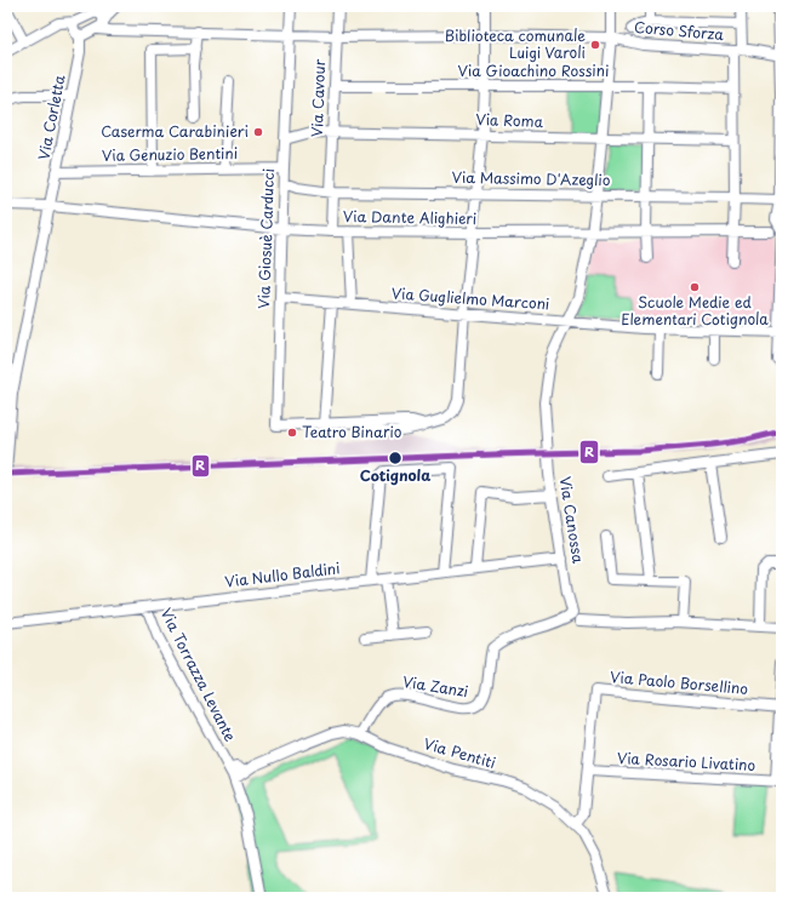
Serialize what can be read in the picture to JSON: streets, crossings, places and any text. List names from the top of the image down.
{
  "streets": {
    "street": [
      "Corso Sforza",
      "Via Gioachino Rossini",
      "Via Cavour",
      "Via Corletta",
      "Via Roma",
      "Via Genuzio Bentini",
      "Via Massimo D'Azeglio",
      "Via Dante Alighieri",
      "Via Giosuè Carducci",
      "Via Guglielmo Marconi",
      "Via Canossa",
      "Via Nullo Baldini",
      "Via Torrazza Levante",
      "Via Paolo Borsellino",
      "Via Zanzi",
      "Via Pentiti",
      "Via Rosario Livatino"
    ]
  },
  "crossings": [
    ["Corso Sforza", "Via Cavour"],
    ["Corso Sforza", "Via Giosuè Carducci"],
    ["Corso Sforza", "Via Canossa"],
    ["Via Gioachino Rossini", "Via Cavour"],
    ["Via Gioachino Rossini", "Via Canossa"],
    ["Via Cavour", "Via Roma"],
    ["Via Cavour", "Via Massimo D'Azeglio"],
    ["Via Cavour", "Via Dante Alighieri"],
    ["Via Corletta", "Via Genuzio Bentini"],
    ["Via Corletta", "Via Dante Alighieri"],
    ["Via Roma", "Via Giosuè Carducci"],
    ["Via Roma", "Via Canossa"],
    ["Via Genuzio Bentini", "Via Giosuè Carducci"],
    ["Via Massimo D'Azeglio", "Via Giosuè Carducci"],
    ["Via Massimo D'Azeglio", "Via Canossa"],
    ["Via Dante Alighieri", "Via Giosuè Carducci"],
    ["Via Dante Alighieri", "Via Canossa"],
    ["Via Giosuè Carducci", "Via Guglielmo Marconi"],
    ["Via Guglielmo Marconi", "Via Canossa"],
    ["Via Canossa", "Via Nullo Baldini"],
    ["Via Canossa", "Via Zanzi"],
    ["Via Nullo Baldini", "Via Torrazza Levante"],
    ["Via Torrazza Levante", "Via Pentiti"],
    ["Via Paolo Borsellino", "Via Pentiti"],
    ["Via Paolo Borsellino", "Via Rosario Livatino"],
    ["Via Zanzi", "Via Pentiti"]
  ],
  "places": [
    "Biblioteca comunale Luigi Varoli",
    "Caserma Carabinieri",
    "Scuole Medie ed Elementari Cotignola",
    "Teatro Binario",
    "Cotignola"
  ],
  "lines": ["transit line R"]
}
